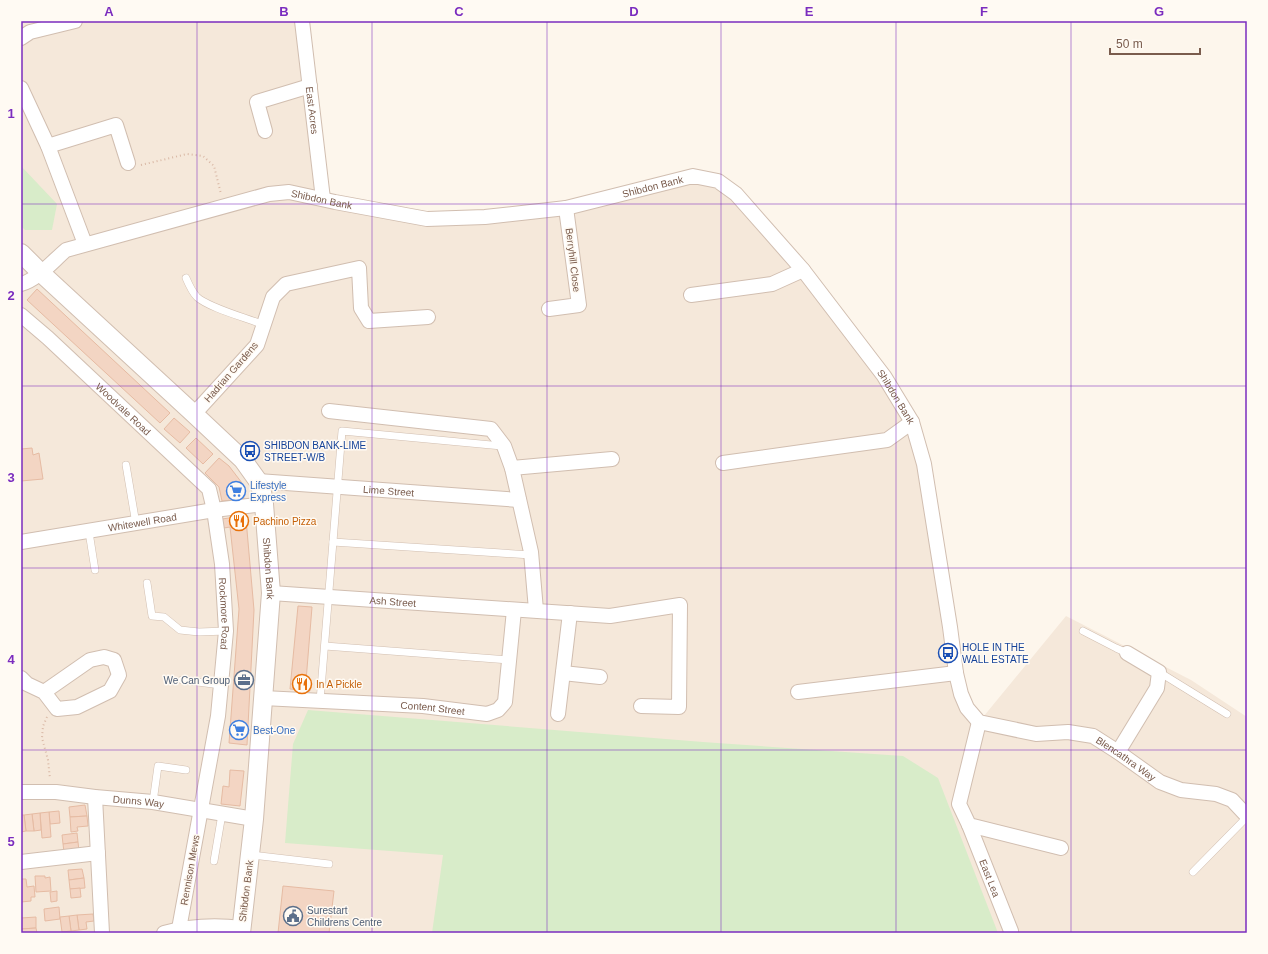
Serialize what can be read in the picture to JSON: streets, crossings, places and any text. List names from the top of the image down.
{
  "streets": {
    "street": [
      "East Acres",
      "Shibdon Bank",
      "Berryhill Close",
      "Hadrian Gardens",
      "Woodvale Road",
      "Lime Street",
      "Whitewell Road",
      "Ash Street",
      "Rockmore Road",
      "Content Street",
      "Blencathra Way",
      "Dunns Way",
      "Rennison Mews",
      "East Lea"
    ]
  },
  "crossings": [
    ["East Acres", "Shibdon Bank"],
    ["Shibdon Bank", "Berryhill Close"],
    ["Shibdon Bank", "Hadrian Gardens"],
    ["Shibdon Bank", "Lime Street"],
    ["Shibdon Bank", "Whitewell Road"],
    ["Shibdon Bank", "Ash Street"],
    ["Shibdon Bank", "Content Street"],
    ["Shibdon Bank", "Dunns Way"],
    ["Woodvale Road", "Whitewell Road"],
    ["Woodvale Road", "Rockmore Road"],
    ["Whitewell Road", "Rockmore Road"],
    ["Ash Street", "Content Street"],
    ["Rockmore Road", "Dunns Way"],
    ["Rockmore Road", "Rennison Mews"],
    ["Blencathra Way", "East Lea"],
    ["Dunns Way", "Rennison Mews"]
  ],
  "places": {
    "bus stop": ["SHIBDON BANK-LIME STREET-W/B", "HOLE IN THE WALL ESTATE"],
    "supermarket": ["Lifestyle Express", "Best-One"],
    "restaurant": ["Pachino Pizza", "In A Pickle"],
    "office": ["We Can Group"],
    "public building": ["Surestart Childrens Centre"]
  },
  "scale_bar": "50 m",
  "grid": {
    "columns": [
      "A",
      "B",
      "C",
      "D",
      "E",
      "F",
      "G"
    ],
    "rows": [
      "1",
      "2",
      "3",
      "4",
      "5"
    ]
  }
}
